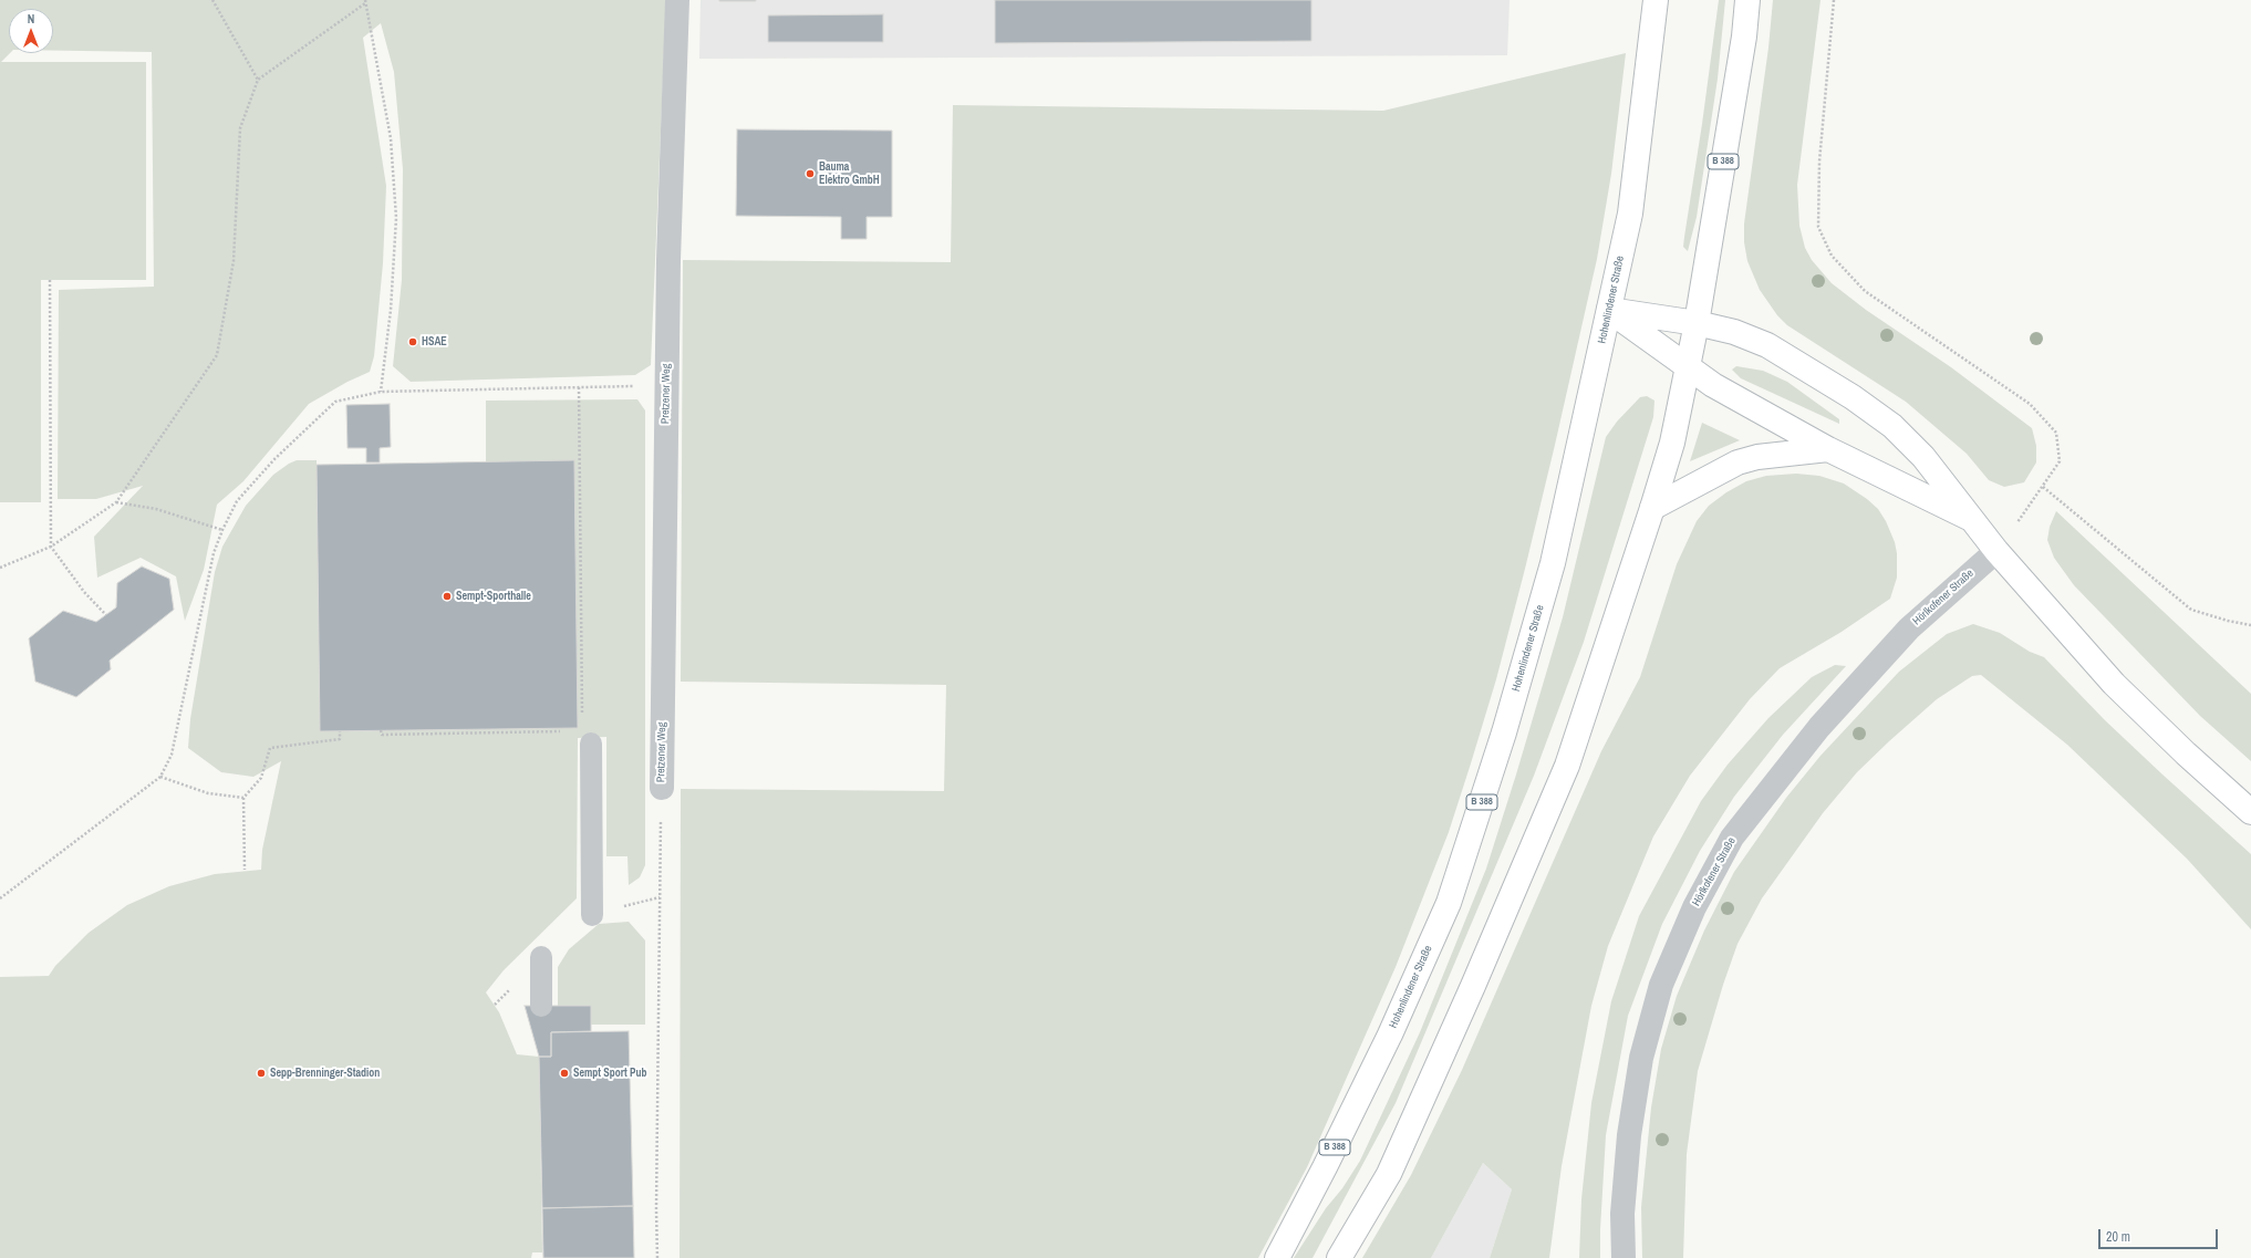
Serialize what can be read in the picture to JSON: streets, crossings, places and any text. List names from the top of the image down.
{
  "streets": {
    "main road": ["B 388", "Hohenlindener Straße"],
    "street": ["Pretzener Weg", "Hörlkofener Straße"]
  },
  "places": [
    "Bauma Elektro GmbH",
    "HSAE",
    "Sempt-Sporthalle",
    "Sepp-Brenninger-Stadion",
    "Sempt Sport Pub"
  ],
  "scale_bar": "20 m",
  "north": "top"
}
